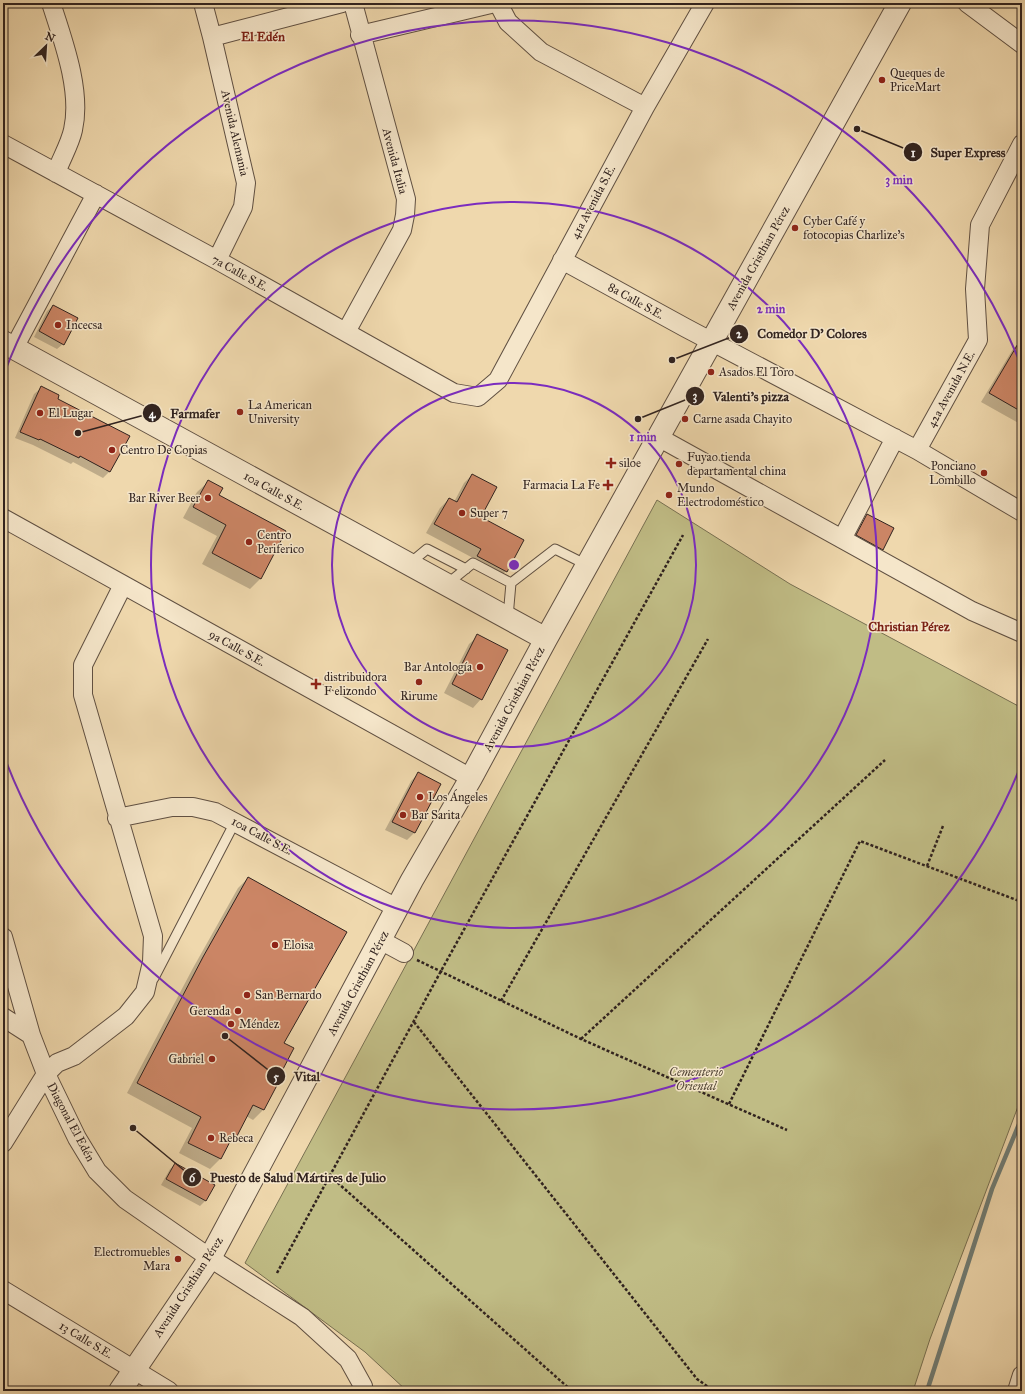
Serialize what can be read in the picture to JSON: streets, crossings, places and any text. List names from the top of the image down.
{
  "streets": {
    "street": [
      "Avenida Alemania",
      "Avenida Italia",
      "41a Avenida S.E.",
      "Avenida Cristhian Pérez",
      "7a Calle S.E.",
      "8a Calle S.E.",
      "42a Avenida N.E.",
      "10a Calle S.E.",
      "9a Calle S.E.",
      "Diagonal El Edén",
      "13 Calle S.E."
    ]
  },
  "crossings": [
    ["Avenida Alemania", "7a Calle S.E."],
    ["Avenida Italia", "7a Calle S.E."],
    ["41a Avenida S.E.", "7a Calle S.E."],
    ["41a Avenida S.E.", "8a Calle S.E."],
    ["Avenida Cristhian Pérez", "8a Calle S.E."],
    ["Avenida Cristhian Pérez", "10a Calle S.E."],
    ["Avenida Cristhian Pérez", "9a Calle S.E."],
    ["Avenida Cristhian Pérez", "Diagonal El Edén"],
    ["Avenida Cristhian Pérez", "13 Calle S.E."],
    ["8a Calle S.E.", "42a Avenida N.E."]
  ],
  "districts": ["El Edén", "Christian Pérez"],
  "parks": ["Cementerio Oriental"],
  "places": {
    "other": [
      "Queques de PriceMart",
      "Super Express",
      "Cyber Café y fotocopias Charlize's",
      "Incecsa",
      "Comedor D' Colores",
      "Asados El Toro",
      "La American University",
      "El Lugar",
      "Valenti's pizza",
      "Carne asada Chayito",
      "Farmafer",
      "Centro De Copias",
      "Fuyao tienda departamental china",
      "Ponciano Lombillo",
      "Mundo Electrodoméstico",
      "Bar River Beer",
      "Super 7",
      "Centro Periferico",
      "Bar Antología",
      "Rirume",
      "Los Ángeles",
      "Bar Sarita",
      "Eloisa",
      "San Bernardo",
      "Gerenda",
      "Méndez",
      "Vital",
      "Gabriel",
      "Puesto de Salud Mártires de Julio",
      "Rebeca",
      "Electromuebles Mara"
    ],
    "health": ["siloe", "Farmacia La Fe", "distribuidora F elizondo"]
  },
  "north": "top right",
  "rings": ["3 min", "2 min", "1 min"]
}
